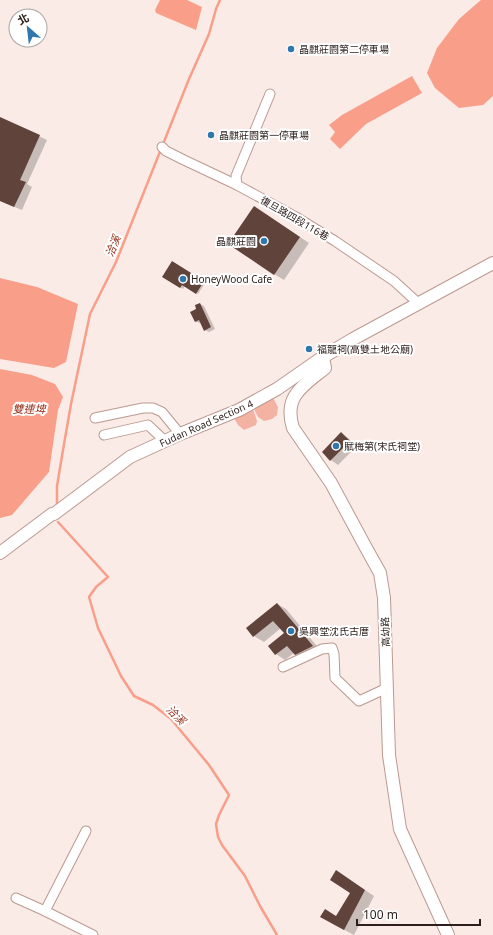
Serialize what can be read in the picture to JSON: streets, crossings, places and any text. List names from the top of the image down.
{
  "streets": {
    "street": ["復旦路四段116巷", "Fudan Road Section 4", "高幼路"]
  },
  "crossings": [
    ["復旦路四段116巷", "Fudan Road Section 4"],
    ["Fudan Road Section 4", "高幼路"]
  ],
  "water": ["洽溪", "雙連埤"],
  "places": [
    "晶麒莊園第二停車場",
    "晶麒莊園第一停車場",
    "晶麒莊園",
    "HoneyWood Cafe",
    "福龍祠(高雙土地公廟)",
    "賦梅第(宋氏祠堂)",
    "吳興堂沈氏古厝"
  ],
  "scale_bar": "100 m",
  "north": "top left"
}
